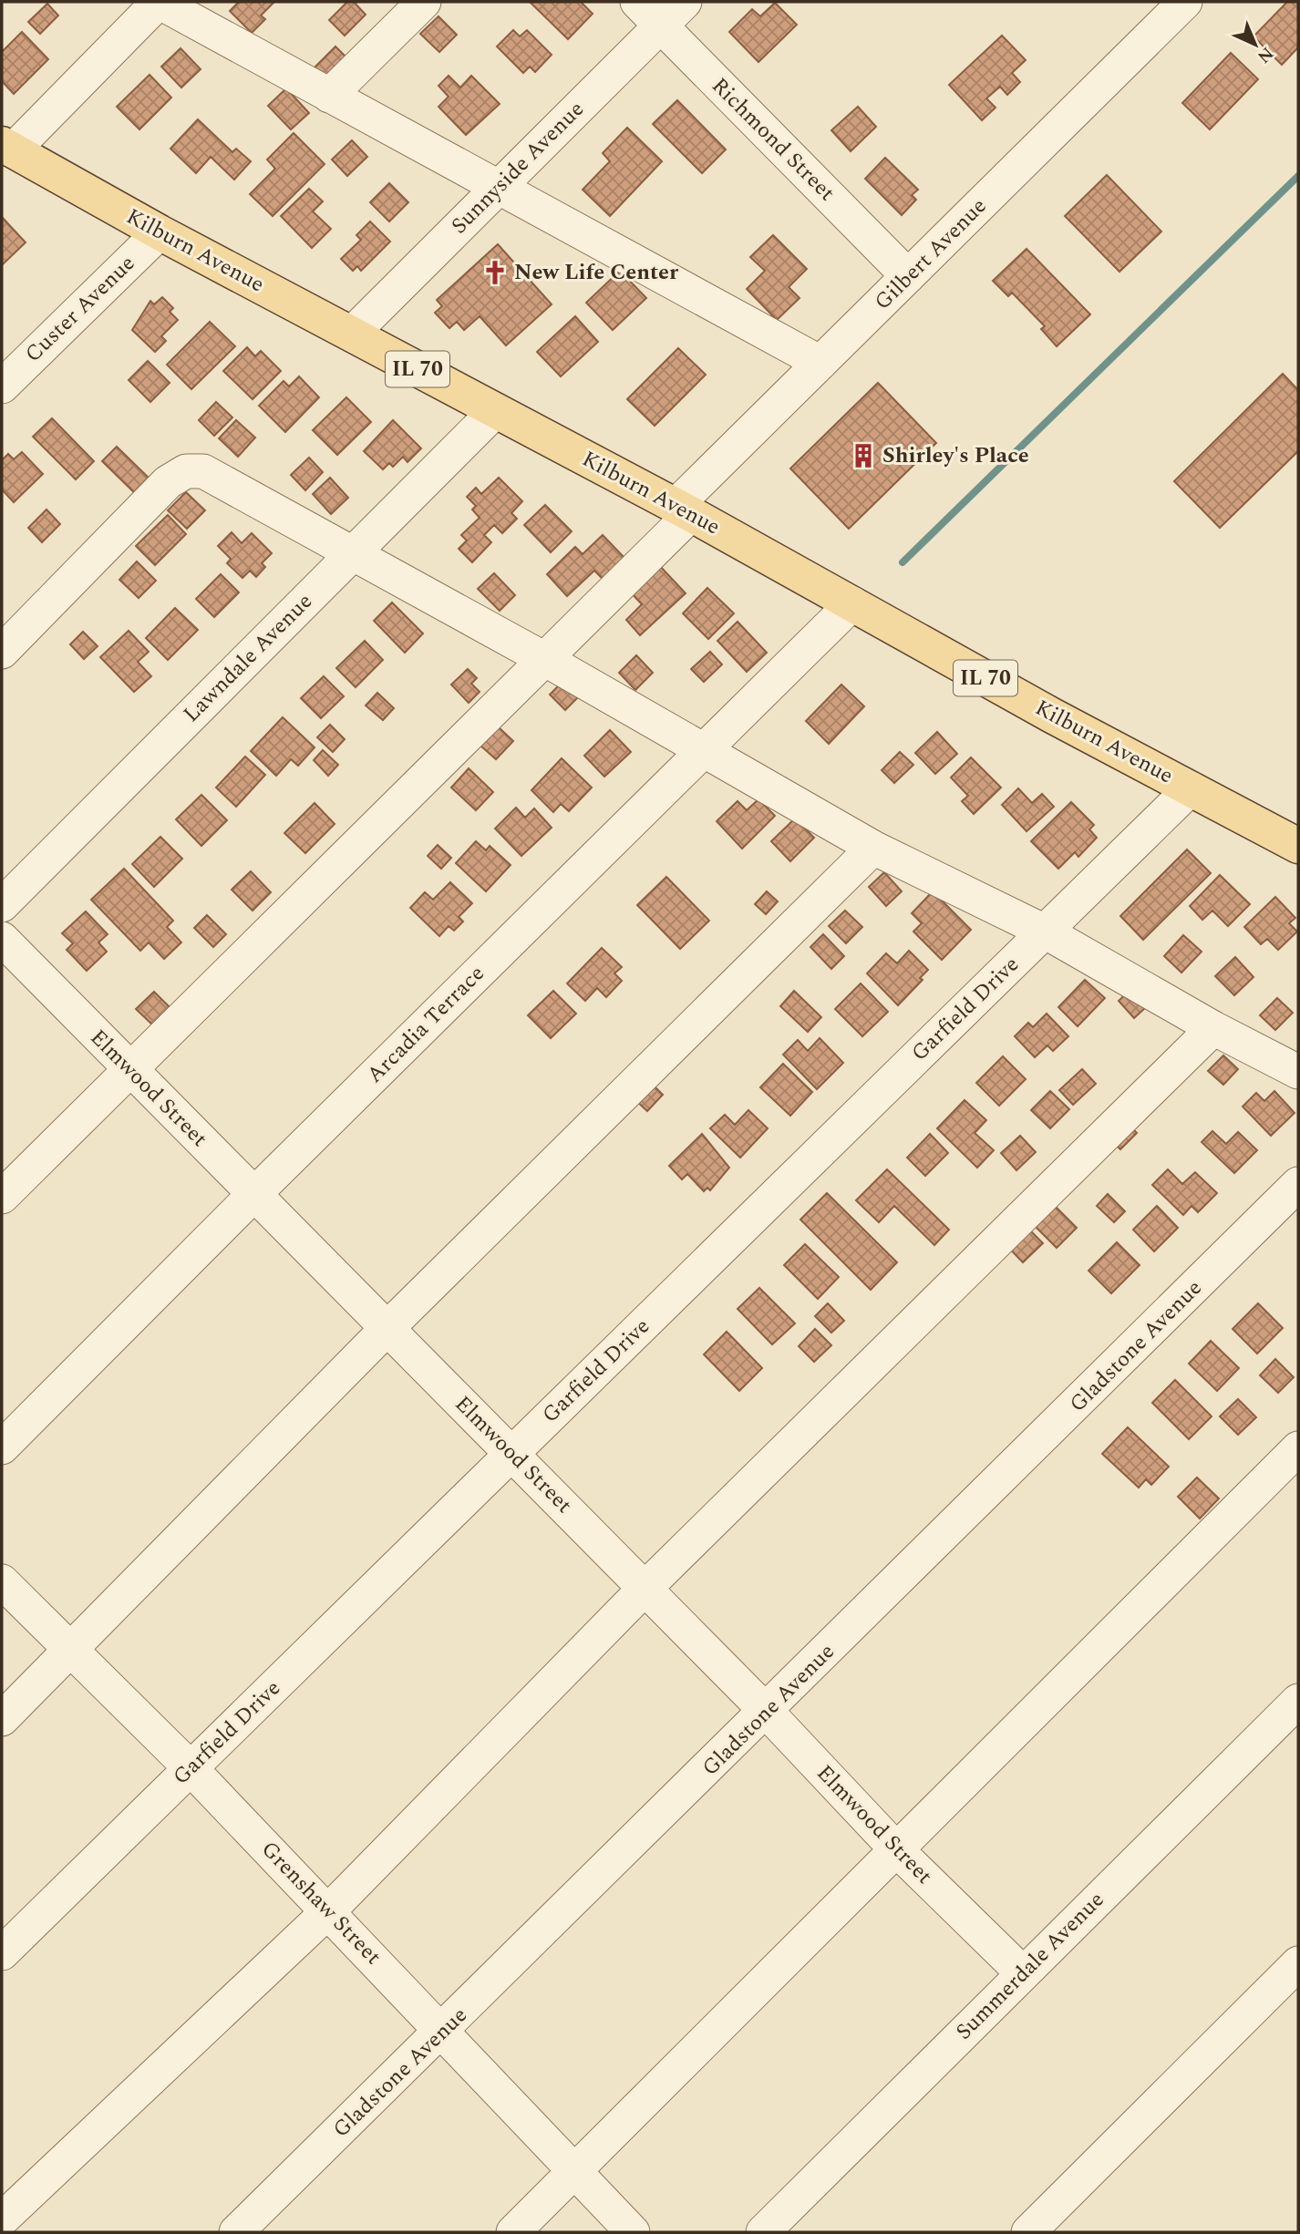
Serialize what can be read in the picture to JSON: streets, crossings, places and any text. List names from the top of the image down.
{
  "streets": {
    "main road": ["Kilburn Avenue", "IL 70"],
    "street": [
      "Richmond Street",
      "Sunnyside Avenue",
      "Gilbert Avenue",
      "Custer Avenue",
      "Lawndale Avenue",
      "Garfield Drive",
      "Arcadia Terrace",
      "Elmwood Street",
      "Gladstone Avenue",
      "Grenshaw Street",
      "Summerdale Avenue"
    ]
  },
  "crossings": [
    ["Richmond Street", "Sunnyside Avenue"],
    ["Richmond Street", "Gilbert Avenue"],
    ["Sunnyside Avenue", "Kilburn Avenue"],
    ["Kilburn Avenue", "Gilbert Avenue"],
    ["Kilburn Avenue", "Custer Avenue"],
    ["Kilburn Avenue", "Lawndale Avenue"],
    ["Kilburn Avenue", "Garfield Drive"],
    ["Kilburn Avenue", "Arcadia Terrace"],
    ["Gilbert Avenue", "Elmwood Street"],
    ["Garfield Drive", "Elmwood Street"],
    ["Garfield Drive", "Grenshaw Street"],
    ["Arcadia Terrace", "Elmwood Street"],
    ["Elmwood Street", "Gladstone Avenue"],
    ["Elmwood Street", "Summerdale Avenue"],
    ["Gladstone Avenue", "Grenshaw Street"]
  ],
  "places": {
    "church": ["New Life Center"],
    "building": ["Shirley's Place"]
  },
  "north": "bottom right"
}
